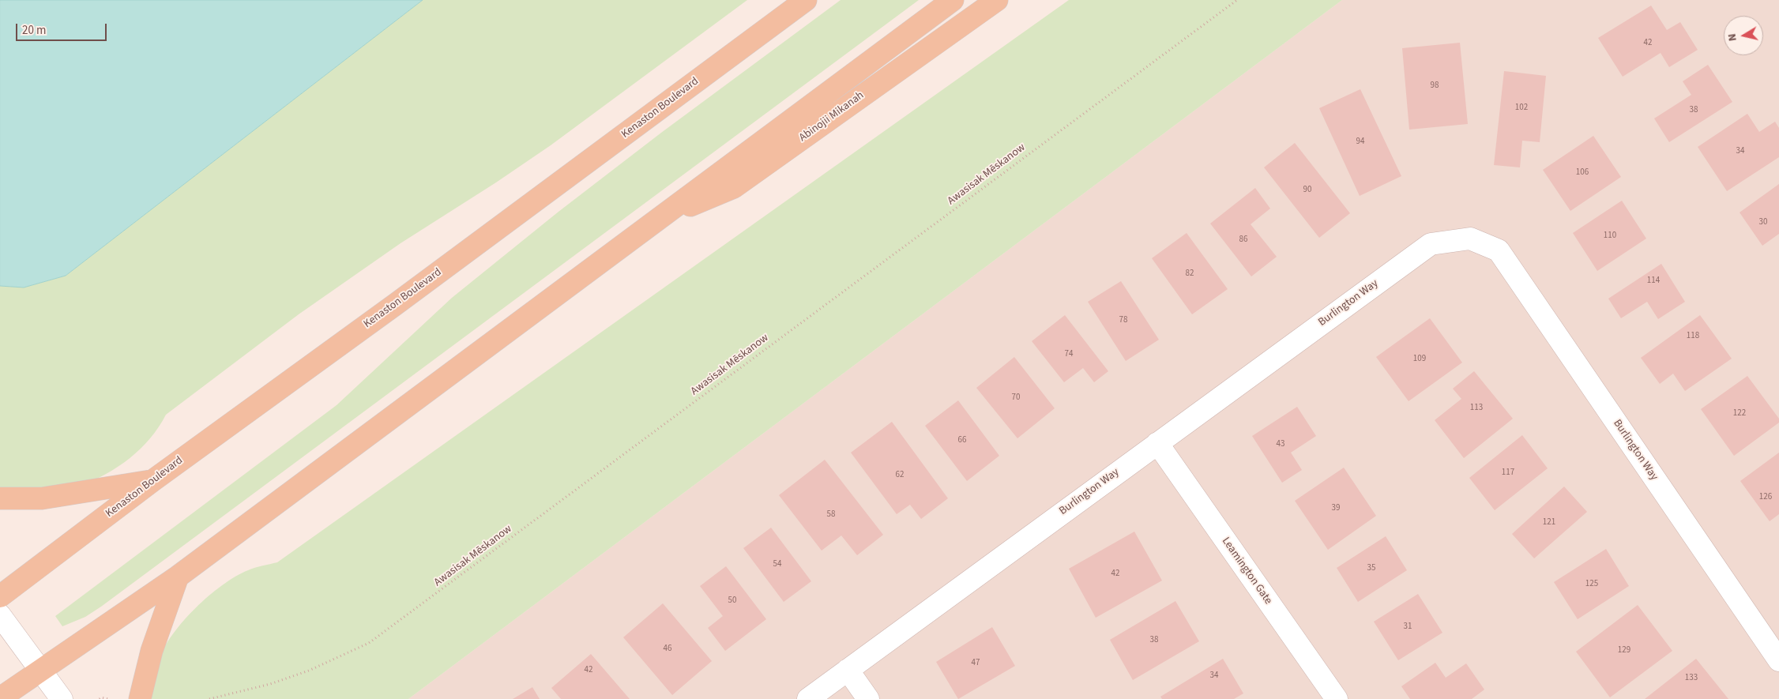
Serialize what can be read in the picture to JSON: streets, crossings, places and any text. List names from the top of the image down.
{
  "streets": {
    "main road": ["Kenaston Boulevard", "Abinojii Mikanah"],
    "street": ["Burlington Way", "Leamington Gate"],
    "path": ["Awasisak Mēskanow"]
  },
  "crossings": [
    ["Burlington Way", "Leamington Gate"]
  ],
  "house_numbers": [
    "42",
    "98",
    "102",
    "38",
    "94",
    "34",
    "106",
    "90",
    "30",
    "110",
    "86",
    "82",
    "114",
    "78",
    "118",
    "74",
    "109",
    "70",
    "113",
    "122",
    "66",
    "43",
    "117",
    "62",
    "126",
    "39",
    "58",
    "121",
    "54",
    "35",
    "42",
    "125",
    "50",
    "31",
    "38",
    "46",
    "129",
    "47",
    "42",
    "34",
    "133"
  ],
  "scale_bar": "20 m",
  "north": "left"
}
